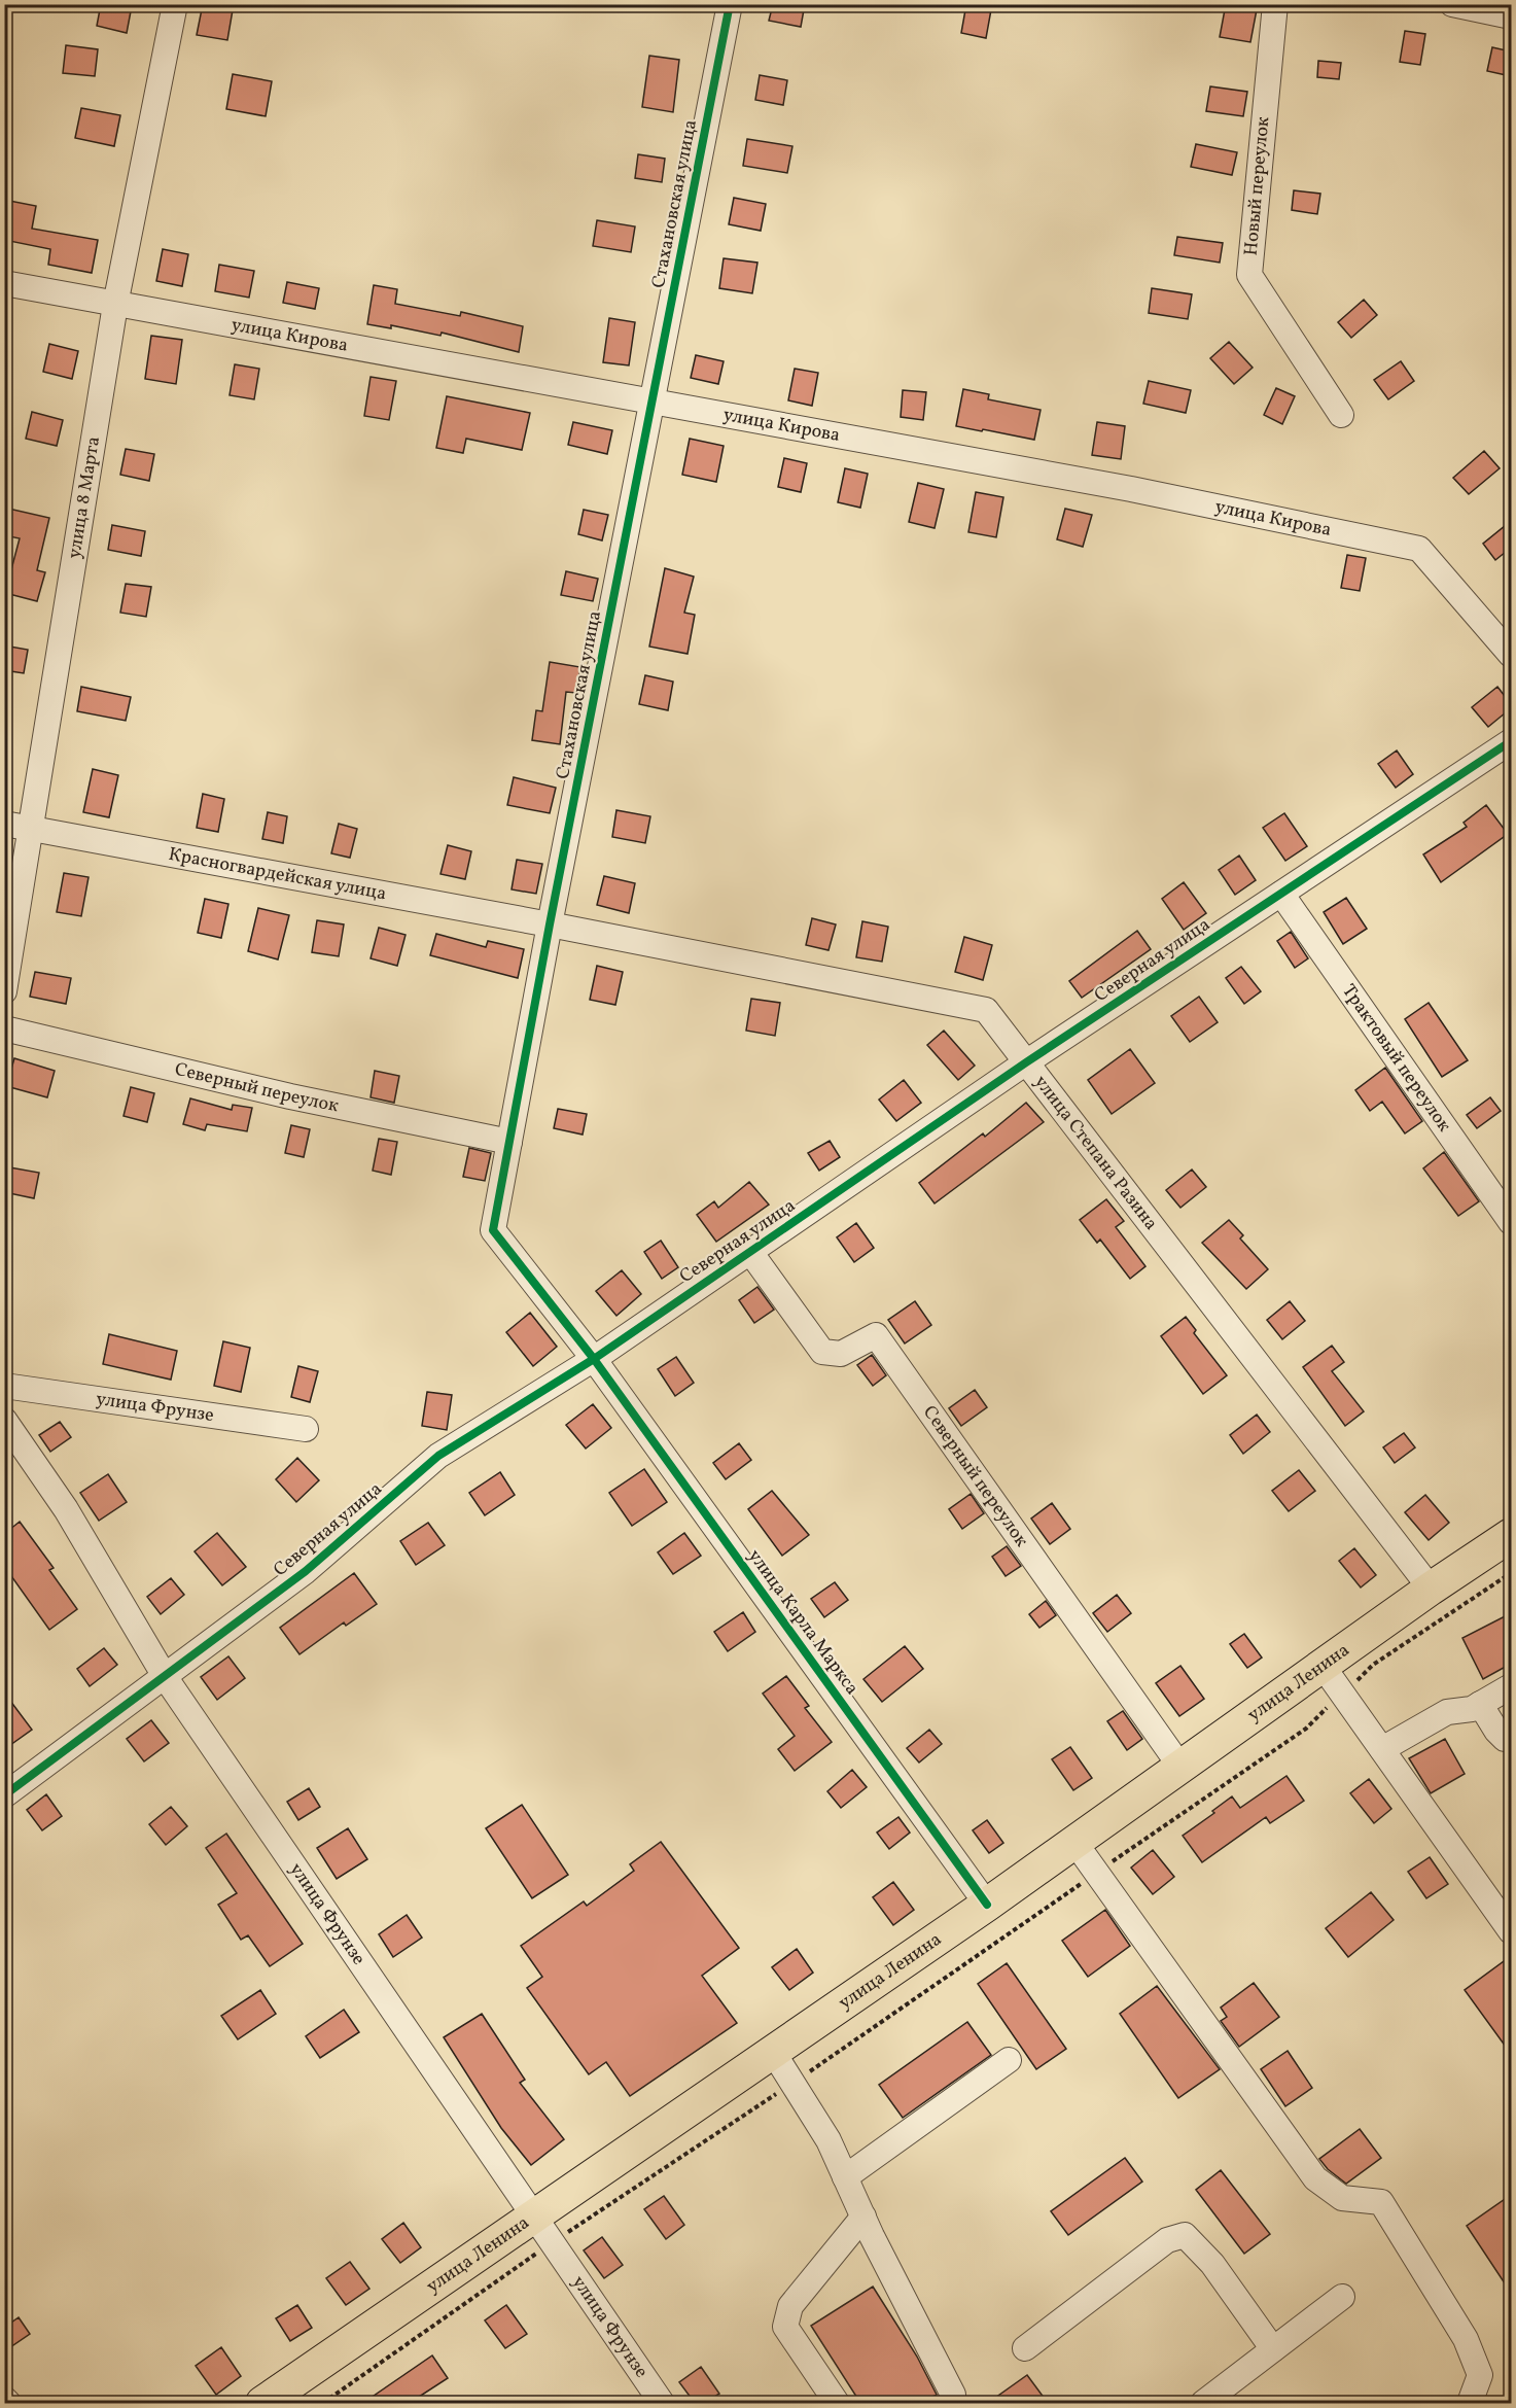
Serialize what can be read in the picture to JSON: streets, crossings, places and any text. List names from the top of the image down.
{
  "streets": {
    "main road": ["улица Ленина"],
    "street": [
      "Новый переулок",
      "Стахановская улица",
      "улица Кирова",
      "улица 8 Марта",
      "Красногвардейская улица",
      "Северная улица",
      "Трактовый переулок",
      "Северный переулок",
      "улица Степана Разина",
      "улица Фрунзе",
      "улица Карла Маркса"
    ]
  },
  "crossings": [
    ["Стахановская улица", "улица Кирова"],
    ["Стахановская улица", "Красногвардейская улица"],
    ["Стахановская улица", "Северная улица"],
    ["Стахановская улица", "Северный переулок"],
    ["Стахановская улица", "улица Степана Разина"],
    ["Стахановская улица", "улица Карла Маркса"],
    ["улица Кирова", "улица 8 Марта"],
    ["улица 8 Марта", "Красногвардейская улица"],
    ["Красногвардейская улица", "улица Степана Разина"],
    ["Северная улица", "Трактовый переулок"],
    ["Северная улица", "Северный переулок"],
    ["Северная улица", "улица Степана Разина"],
    ["Северная улица", "улица Фрунзе"],
    ["Северная улица", "улица Карла Маркса"],
    ["Северный переулок", "улица Ленина"],
    ["улица Степана Разина", "улица Ленина"],
    ["улица Фрунзе", "улица Ленина"],
    ["улица Карла Маркса", "улица Ленина"]
  ]
}
